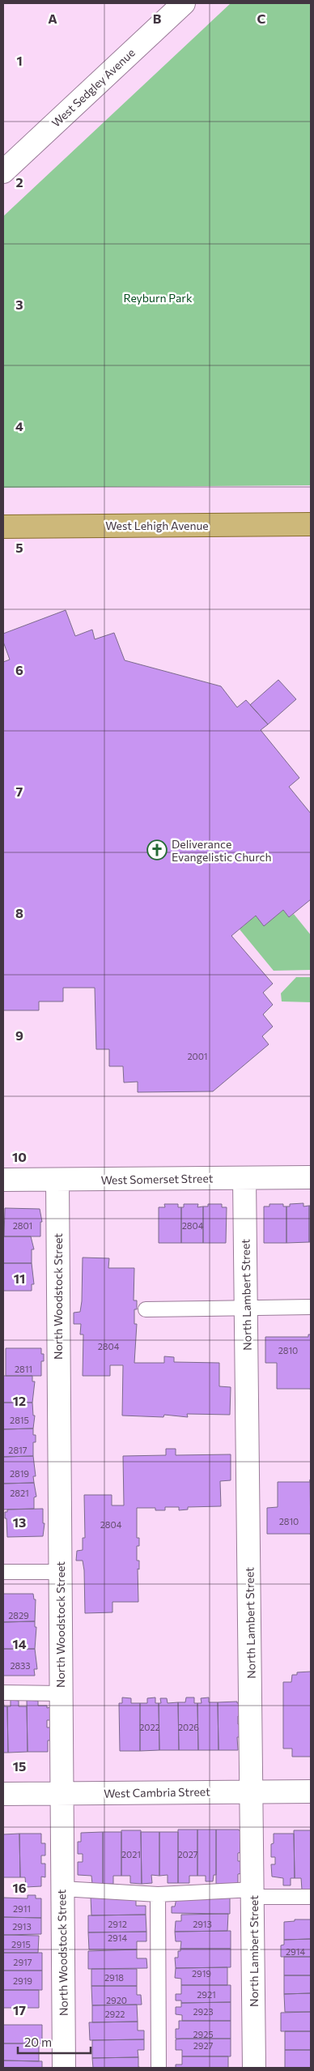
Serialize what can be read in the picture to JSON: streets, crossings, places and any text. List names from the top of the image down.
{
  "streets": {
    "main road": ["West Lehigh Avenue"],
    "street": [
      "West Sedgley Avenue",
      "West Somerset Street",
      "North Lambert Street",
      "North Woodstock Street",
      "West Cambria Street"
    ]
  },
  "crossings": [
    ["West Somerset Street", "North Lambert Street"],
    ["West Somerset Street", "North Woodstock Street"],
    ["North Lambert Street", "West Cambria Street"],
    ["North Woodstock Street", "West Cambria Street"]
  ],
  "parks": ["Reyburn Park"],
  "places": {
    "church": ["Deliverance Evangelistic Church"]
  },
  "house_numbers": [
    "2001",
    "2801",
    "2804",
    "2804",
    "2810",
    "2811",
    "2815",
    "2817",
    "2819",
    "2821",
    "2810",
    "2804",
    "2829",
    "2833",
    "2022",
    "2026",
    "2021",
    "2027",
    "2911",
    "2912",
    "2913",
    "2913",
    "2914",
    "2915",
    "2914",
    "2917",
    "2919",
    "2918",
    "2919",
    "2921",
    "2920",
    "2923",
    "2922",
    "2925",
    "2927"
  ],
  "scale_bar": "20 m",
  "grid": {
    "columns": ["A", "B", "C"],
    "rows": [
      "1",
      "2",
      "3",
      "4",
      "5",
      "6",
      "7",
      "8",
      "9",
      "10",
      "11",
      "12",
      "13",
      "14",
      "15",
      "16",
      "17"
    ]
  }
}
